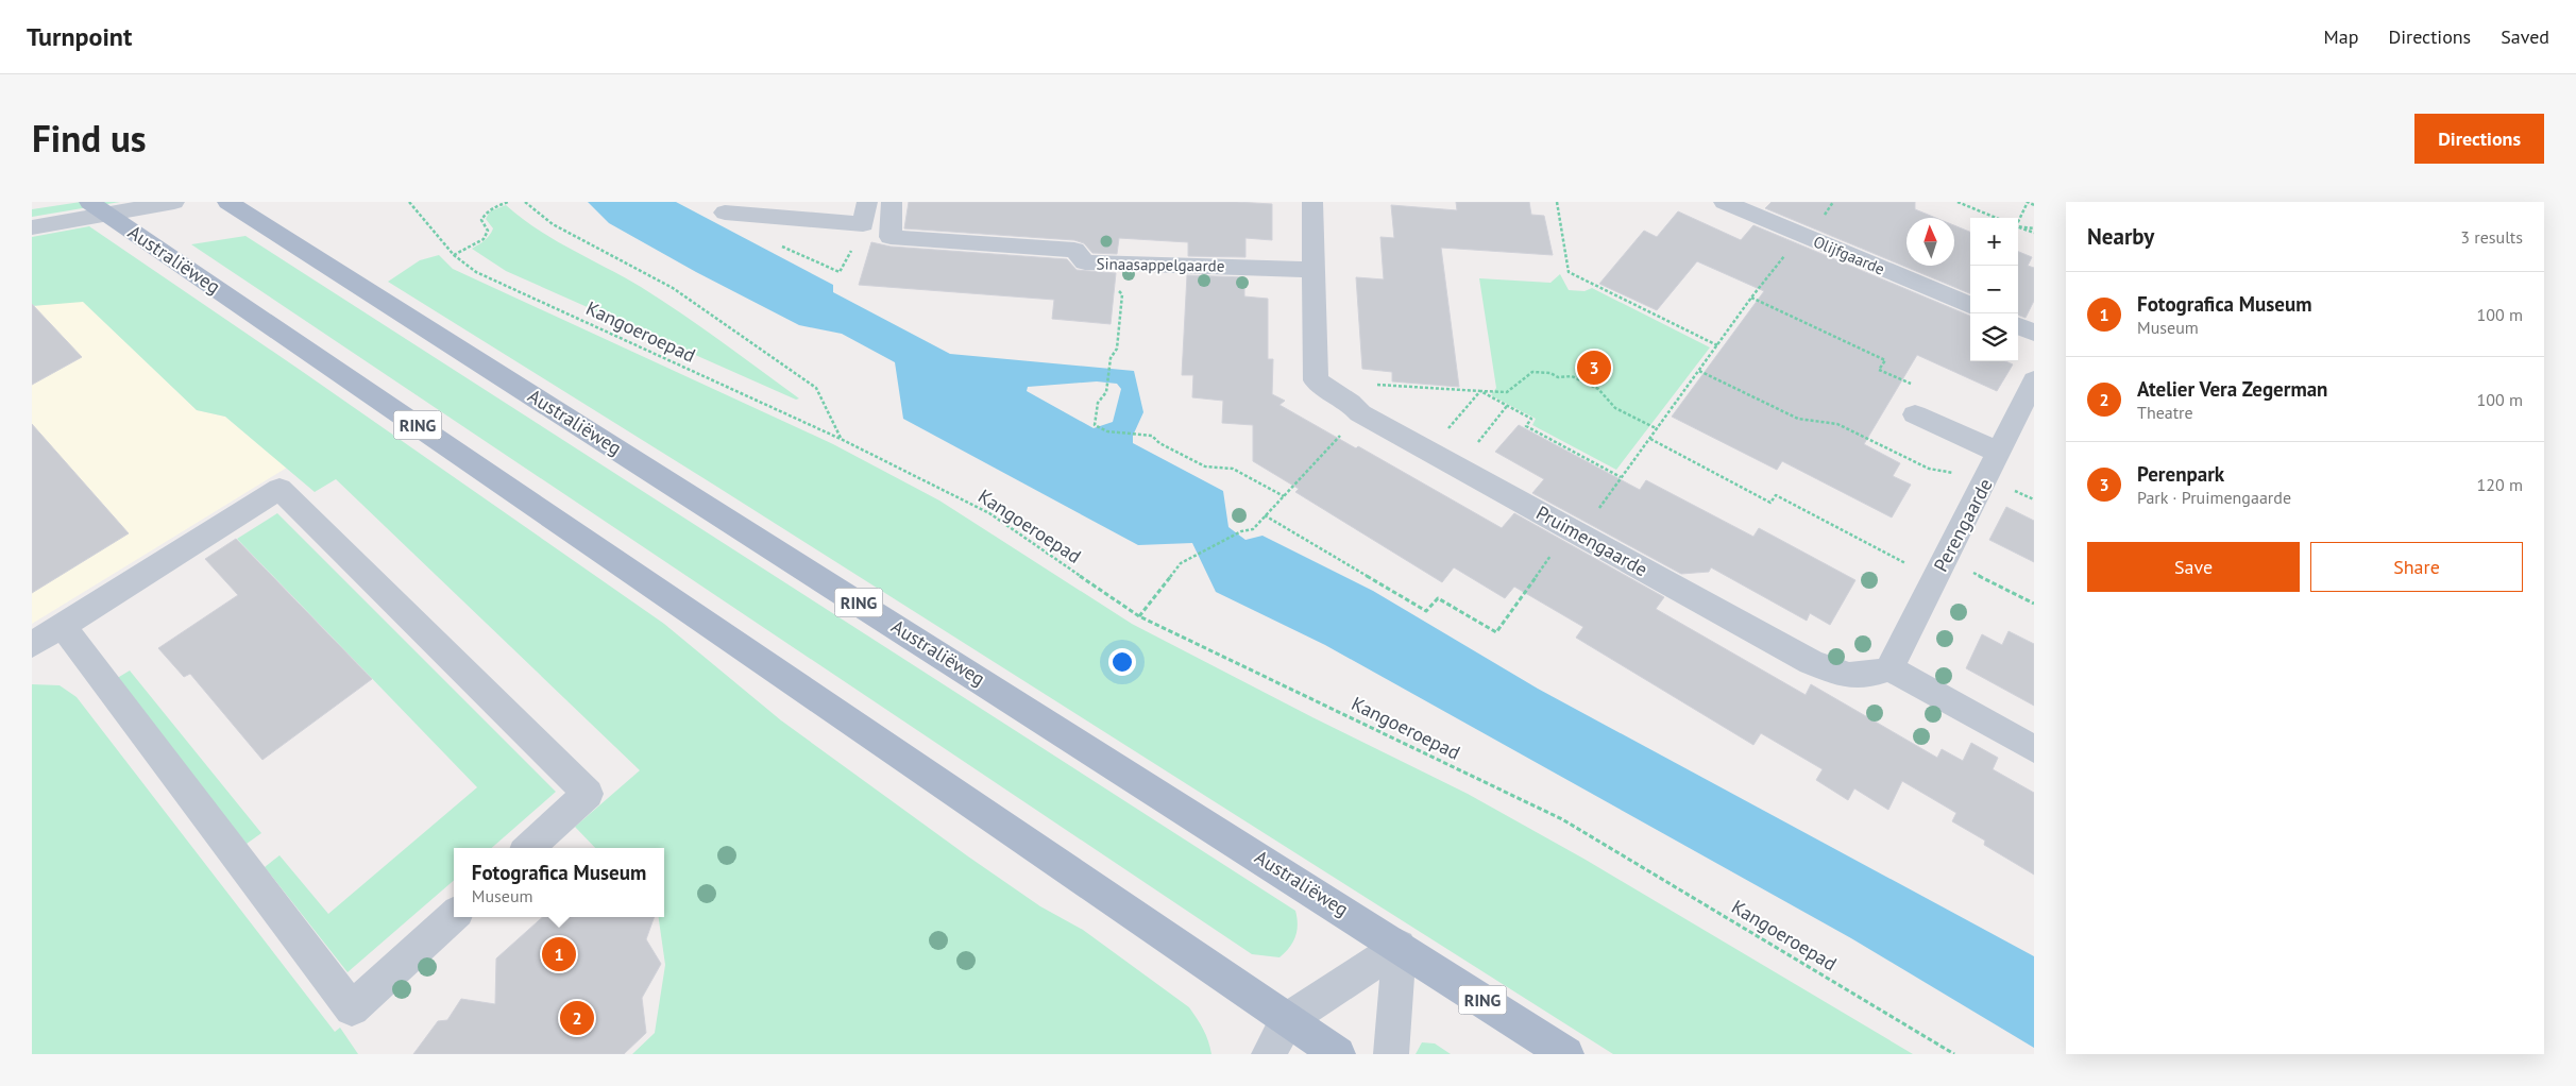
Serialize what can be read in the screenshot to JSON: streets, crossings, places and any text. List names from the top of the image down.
{
  "streets": {
    "main road": ["Australiëweg", "RING"],
    "street": [
      "Olijfgaarde",
      "Sinaasappelgaarde",
      "Perengaarde",
      "Pruimengaarde"
    ],
    "path": ["Kangoeroepad"]
  },
  "crossings": [
    ["Perengaarde", "Pruimengaarde"]
  ],
  "north": "top",
  "page": {
    "header": "Turnpoint",
    "nav": ["Map", "Directions", "Saved"],
    "title": "Find us",
    "buttons": [
      "Directions",
      ["Save", "Share"]
    ],
    "heading": ["Nearby", "3 results"],
    "map_buttons": ["+", "−"],
    "list": [
      {
        "mark": "1",
        "name": "Fotografica Museum",
        "note": "Museum",
        "value": "100 m"
      },
      {
        "mark": "2",
        "name": "Atelier Vera Zegerman",
        "note": "Theatre",
        "value": "100 m"
      },
      {
        "mark": "3",
        "name": "Perenpark",
        "note": "Park · Pruimengaarde",
        "value": "120 m"
      }
    ],
    "pins": ["3", "1", "2"],
    "popup": ["Fotografica Museum", "Museum"]
  }
}
